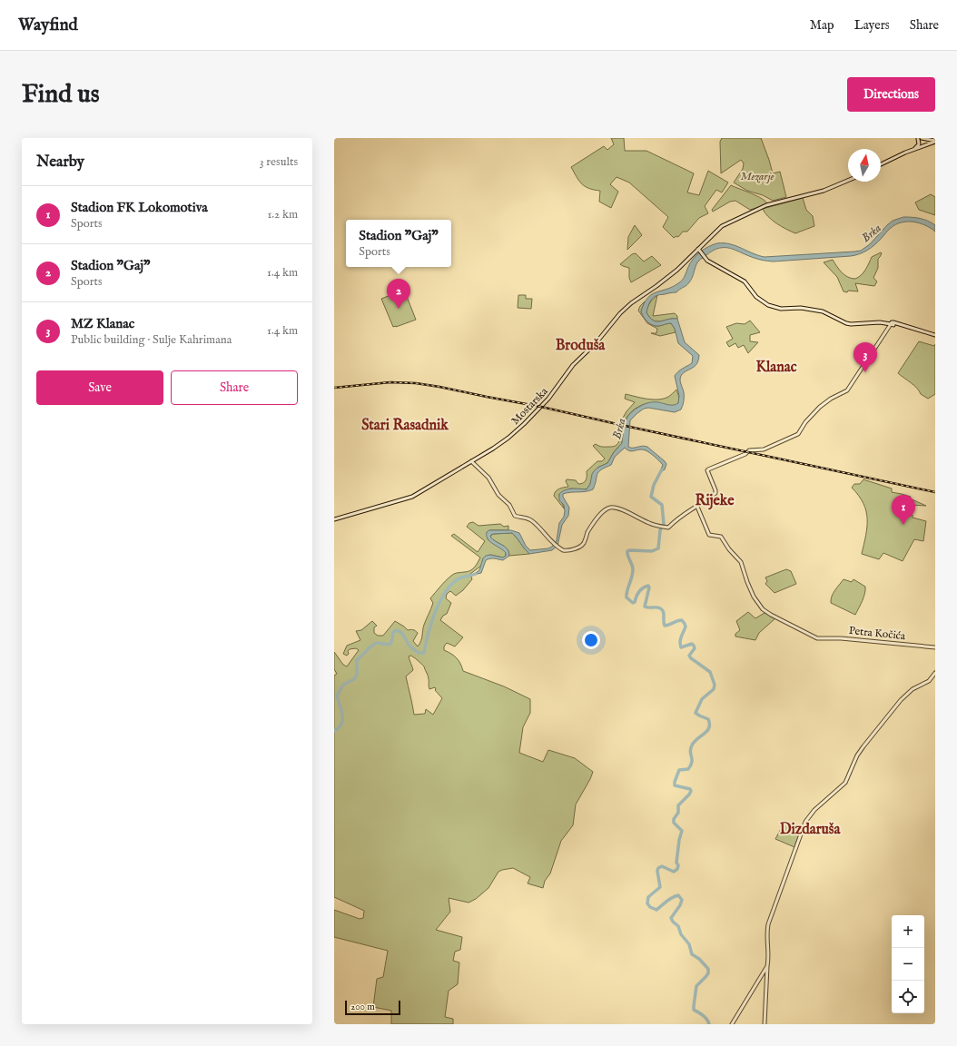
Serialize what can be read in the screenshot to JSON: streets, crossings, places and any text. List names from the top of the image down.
{
  "streets": {
    "street": ["Mostarska", "Petra Kočića"]
  },
  "districts": [
    "Broduša",
    "Klanac",
    "Stari Rasadnik",
    "Rijeke",
    "Dizdaruša"
  ],
  "water": ["Brka"],
  "parks": ["Mezarje"],
  "scale_bar": "200 m",
  "north": "top",
  "page": {
    "header": "Wayfind",
    "nav": ["Map", "Layers", "Share"],
    "buttons": [
      "Directions",
      ["Save", "Share"]
    ],
    "title": "Find us",
    "heading": ["Nearby", "3 results"],
    "list": [
      {
        "mark": "1",
        "name": "Stadion FK Lokomotiva",
        "note": "Sports",
        "value": "1.2 km"
      },
      {
        "mark": "2",
        "name": "Stadion \"Gaj\"",
        "note": "Sports",
        "value": "1.4 km"
      },
      {
        "mark": "3",
        "name": "MZ Klanac",
        "note": "Public building · Sulje Kahrimana",
        "value": "1.4 km"
      }
    ],
    "popup": ["Stadion \"Gaj\"", "Sports"],
    "pins": ["2", "3", "1"],
    "map_buttons": ["+", "−"],
    "scale": "200 m"
  }
}
